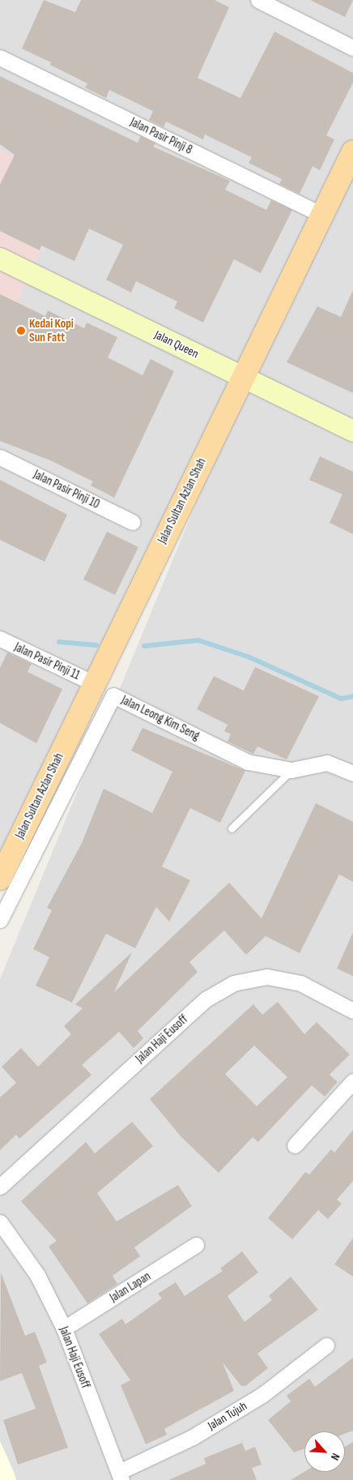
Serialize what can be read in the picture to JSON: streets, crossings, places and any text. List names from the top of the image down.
{
  "streets": {
    "main road": ["Jalan Queen", "Jalan Sultan Azlan Shah"],
    "street": [
      "Jalan Pasir Pinji 8",
      "Jalan Pasir Pinji 10",
      "Jalan Pasir Pinji 11",
      "Jalan Leong Kim Seng",
      "Jalan Haji Eusoff",
      "Jalan Lapan",
      "Jalan Tujuh"
    ]
  },
  "crossings": [
    ["Jalan Pasir Pinji 8", "Jalan Sultan Azlan Shah"],
    ["Jalan Queen", "Jalan Sultan Azlan Shah"],
    ["Jalan Sultan Azlan Shah", "Jalan Pasir Pinji 11"],
    ["Jalan Sultan Azlan Shah", "Jalan Leong Kim Seng"],
    ["Jalan Haji Eusoff", "Jalan Lapan"],
    ["Jalan Haji Eusoff", "Jalan Tujuh"]
  ],
  "places": ["Kedai Kopi Sun Fatt"],
  "north": "bottom right"
}
